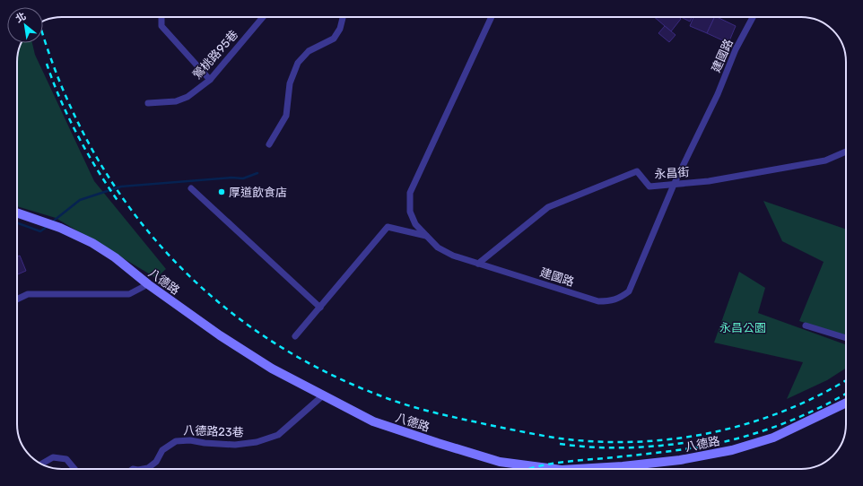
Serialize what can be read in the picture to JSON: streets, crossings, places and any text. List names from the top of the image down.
{
  "streets": {
    "main road": ["八德路"],
    "street": [
      "鶯桃路95巷",
      "建國路",
      "永昌街",
      "八德路23巷"
    ]
  },
  "crossings": [
    ["建國路", "永昌街"],
    ["八德路", "八德路23巷"]
  ],
  "parks": ["永昌公園"],
  "places": ["厚道飲食店"],
  "north": "top left"
}
